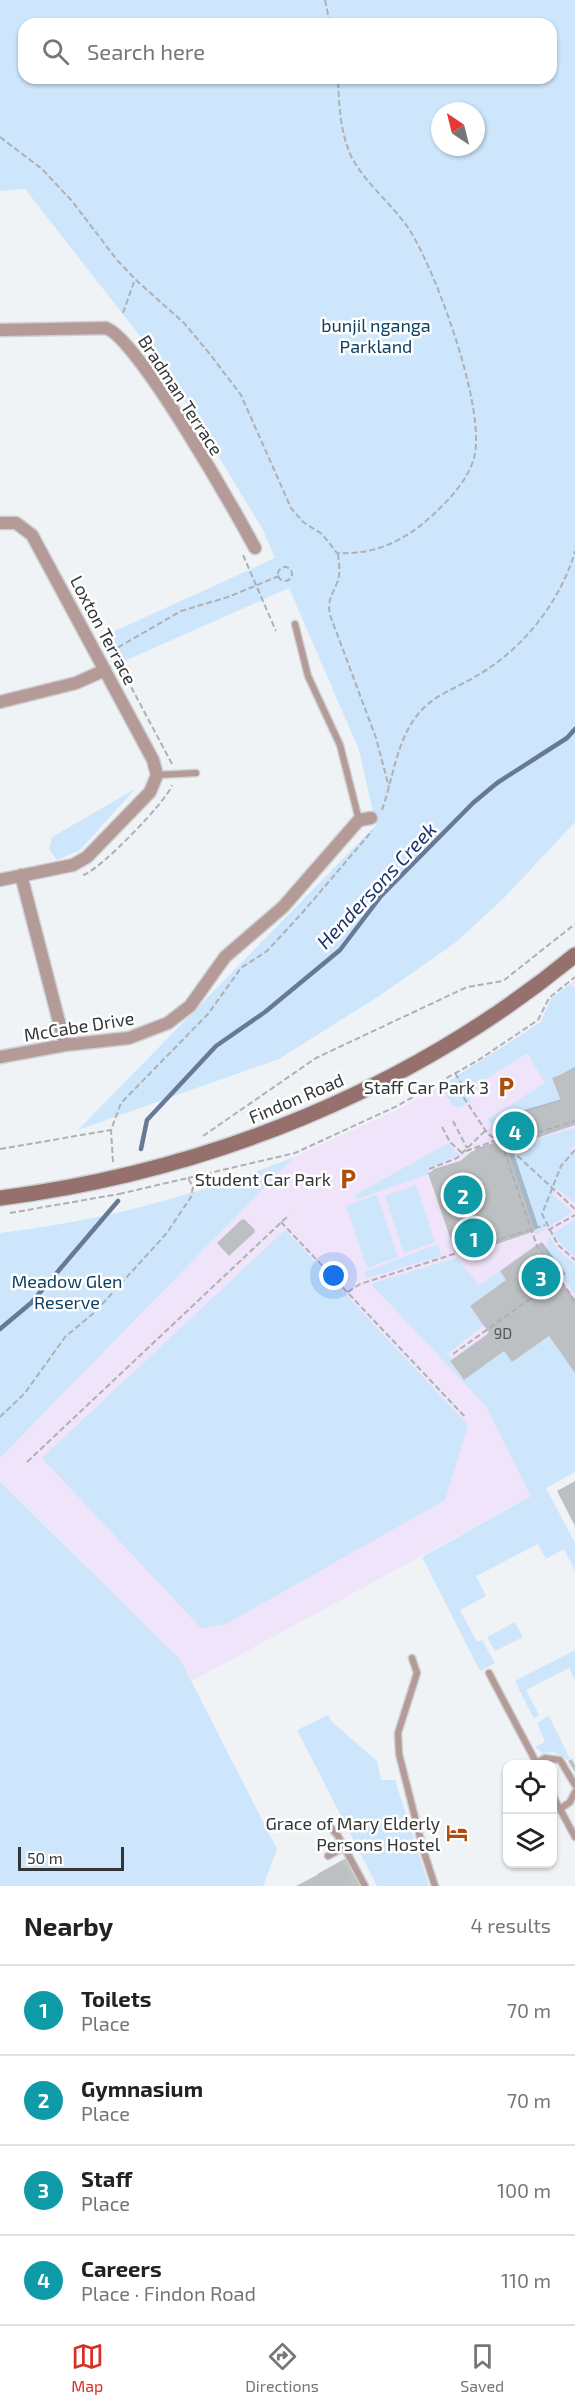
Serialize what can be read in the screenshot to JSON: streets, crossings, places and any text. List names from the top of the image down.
{
  "streets": {
    "main road": ["Findon Road"],
    "street": ["Bradman Terrace", "Loxton Terrace", "McCabe Drive"]
  },
  "water": ["Hendersons Creek"],
  "parks": ["bunjil nganga Parkland", "Meadow Glen Reserve"],
  "places": {
    "parking": ["Staff Car Park 3", "Student Car Park"],
    "hotel": ["Grace of Mary Elderly Persons Hostel"]
  },
  "house_numbers": ["9D"],
  "scale_bar": "50 m",
  "north": "top left",
  "page": {
    "search": "Search here",
    "pins": [
      "4",
      "2",
      "1",
      "3"
    ],
    "scale": "50 m",
    "heading": ["Nearby", "4 results"],
    "list": [
      {
        "mark": "1",
        "name": "Toilets",
        "note": "Place",
        "value": "70 m"
      },
      {
        "mark": "2",
        "name": "Gymnasium",
        "note": "Place",
        "value": "70 m"
      },
      {
        "mark": "3",
        "name": "Staff",
        "note": "Place",
        "value": "100 m"
      },
      {
        "mark": "4",
        "name": "Careers",
        "note": "Place · Findon Road",
        "value": "110 m"
      }
    ],
    "nav": ["Map", "Directions", "Saved"]
  }
}
